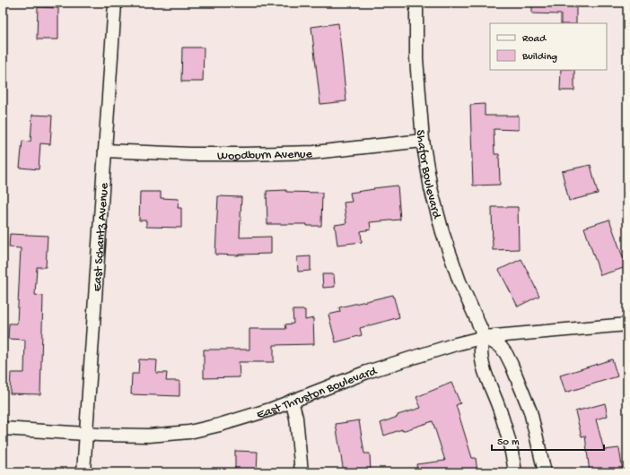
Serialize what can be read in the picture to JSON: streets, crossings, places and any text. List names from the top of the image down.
{
  "streets": {
    "street": [
      "Woodburn Avenue",
      "Shafor Boulevard",
      "East Schantz Avenue",
      "East Thruston Boulevard"
    ]
  },
  "crossings": [
    ["Woodburn Avenue", "Shafor Boulevard"],
    ["Woodburn Avenue", "East Schantz Avenue"],
    ["Shafor Boulevard", "East Thruston Boulevard"],
    ["East Schantz Avenue", "East Thruston Boulevard"]
  ],
  "legend": ["Road", "Building"],
  "scale_bar": "50 m"
}
